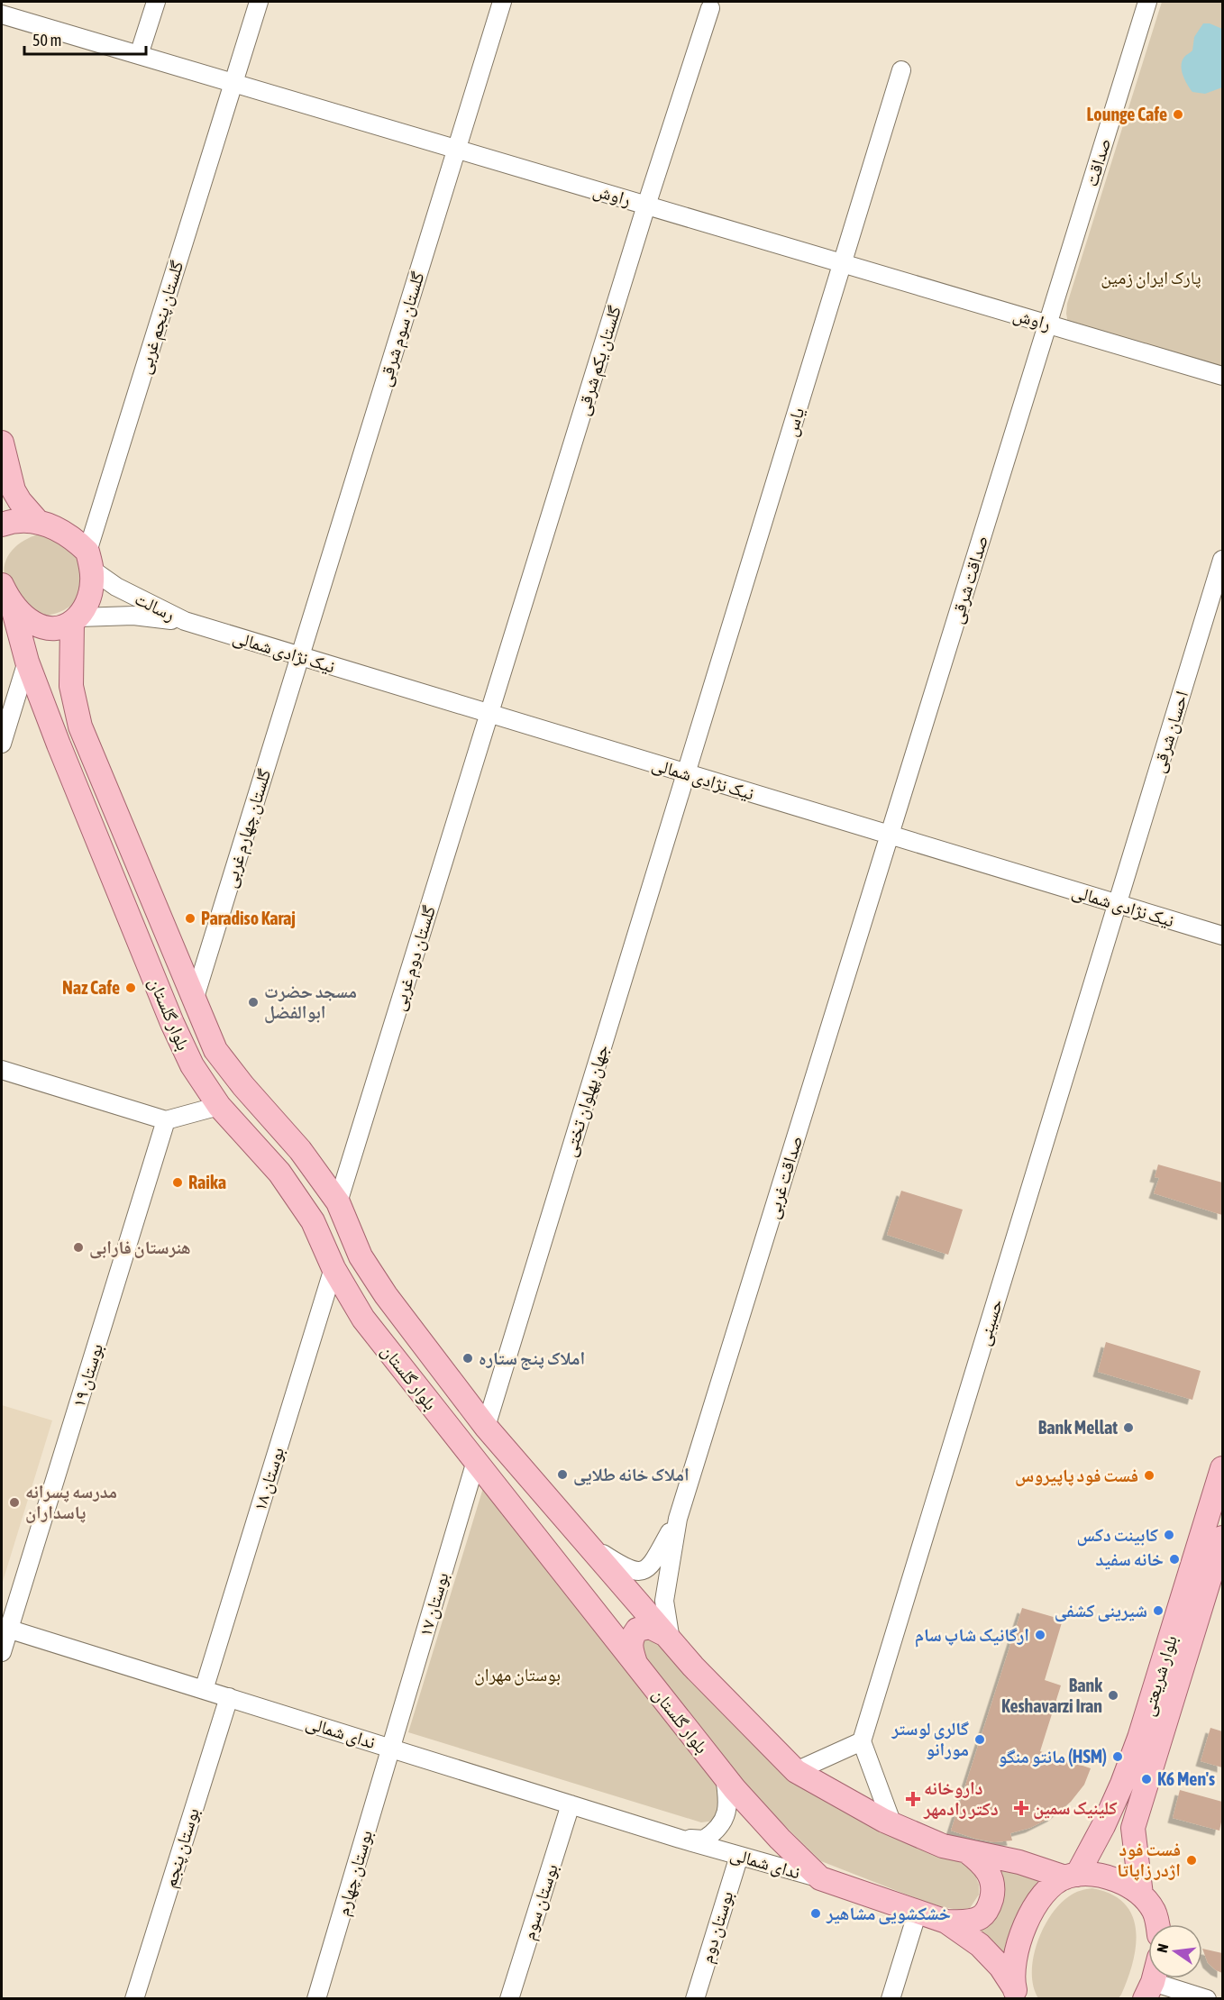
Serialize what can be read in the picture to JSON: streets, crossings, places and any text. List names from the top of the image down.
{
  "streets": {
    "main road": ["بلوار گلستان", "بلوار شریعتی"],
    "street": [
      "صداقت",
      "راوش",
      "گلستان پنجم غربی",
      "گلستان سوم شرقی",
      "گلستان یکم شرقی",
      "یاس",
      "صداقت شرقی",
      "رسالت",
      "نیک نژادی شمالی",
      "احسان شرقی",
      "گلستان چهارم غربی",
      "گلستان دوم غربی",
      "جهان پهلوان تختی",
      "صداقت غربی",
      "حسینی",
      "بوستان ۱۹",
      "بوستان ۱۸",
      "بوستان ۱۷",
      "ندای شمالی",
      "بوستان پنجم",
      "بوستان چهارم",
      "بوستان سوم",
      "بوستان دوم"
    ]
  },
  "crossings": [
    ["صداقت", "راوش"],
    ["صداقت", "صداقت شرقی"],
    ["راوش", "گلستان پنجم غربی"],
    ["راوش", "گلستان سوم شرقی"],
    ["راوش", "گلستان یکم شرقی"],
    ["راوش", "یاس"],
    ["راوش", "صداقت شرقی"],
    ["گلستان پنجم غربی", "رسالت"],
    ["گلستان سوم شرقی", "نیک نژادی شمالی"],
    ["گلستان سوم شرقی", "گلستان چهارم غربی"],
    ["گلستان یکم شرقی", "نیک نژادی شمالی"],
    ["گلستان یکم شرقی", "گلستان دوم غربی"],
    ["یاس", "نیک نژادی شمالی"],
    ["یاس", "جهان پهلوان تختی"],
    ["صداقت شرقی", "نیک نژادی شمالی"],
    ["صداقت شرقی", "صداقت غربی"],
    ["رسالت", "نیک نژادی شمالی"],
    ["رسالت", "بلوار گلستان"],
    ["نیک نژادی شمالی", "احسان شرقی"],
    ["نیک نژادی شمالی", "گلستان چهارم غربی"],
    ["نیک نژادی شمالی", "گلستان دوم غربی"],
    ["نیک نژادی شمالی", "جهان پهلوان تختی"],
    ["نیک نژادی شمالی", "صداقت غربی"],
    ["نیک نژادی شمالی", "حسینی"],
    ["احسان شرقی", "حسینی"],
    ["گلستان چهارم غربی", "بلوار گلستان"],
    ["گلستان دوم غربی", "بلوار گلستان"],
    ["بلوار گلستان", "جهان پهلوان تختی"],
    ["بلوار گلستان", "صداقت غربی"],
    ["بلوار گلستان", "بوستان ۱۸"],
    ["بلوار گلستان", "بوستان ۱۷"],
    ["بلوار گلستان", "بلوار شریعتی"],
    ["بلوار گلستان", "ندای شمالی"],
    ["بوستان ۱۹", "ندای شمالی"],
    ["بوستان ۱۸", "ندای شمالی"],
    ["بوستان ۱۷", "ندای شمالی"],
    ["بوستان ۱۷", "بوستان چهارم"],
    ["ندای شمالی", "بوستان پنجم"],
    ["ندای شمالی", "بوستان چهارم"],
    ["ندای شمالی", "بوستان سوم"],
    ["ندای شمالی", "بوستان دوم"]
  ],
  "parks": ["پارک ایران زمین", "بوستان مهران"],
  "places": {
    "other": [
      "Lounge Cafe",
      "Paradiso Karaj",
      "Naz Cafe",
      "مسجد حضرت ابوالفضل",
      "Raika",
      "هنرستان فارابی",
      "املاک پنج ستاره",
      "Bank Mellat",
      "املاک خانه طلایی",
      "فست فود پاپیروس",
      "مدرسه پسرانه پاسداران",
      "کابینت دکس",
      "خانه سفید",
      "شیرینی کشفی",
      "ارگانیک شاپ سام",
      "Bank Keshavarzi Iran",
      "گالری لوستر مورانو",
      "مانتو منگو (HSM)",
      "K6 Men's",
      "فست فود اژدر زاپاتا",
      "خشکشویی مشاهیر"
    ],
    "health": ["داروخانه دکتر رادمهر", "کلینیک سمین"]
  },
  "scale_bar": "50 m",
  "north": "left"
}
